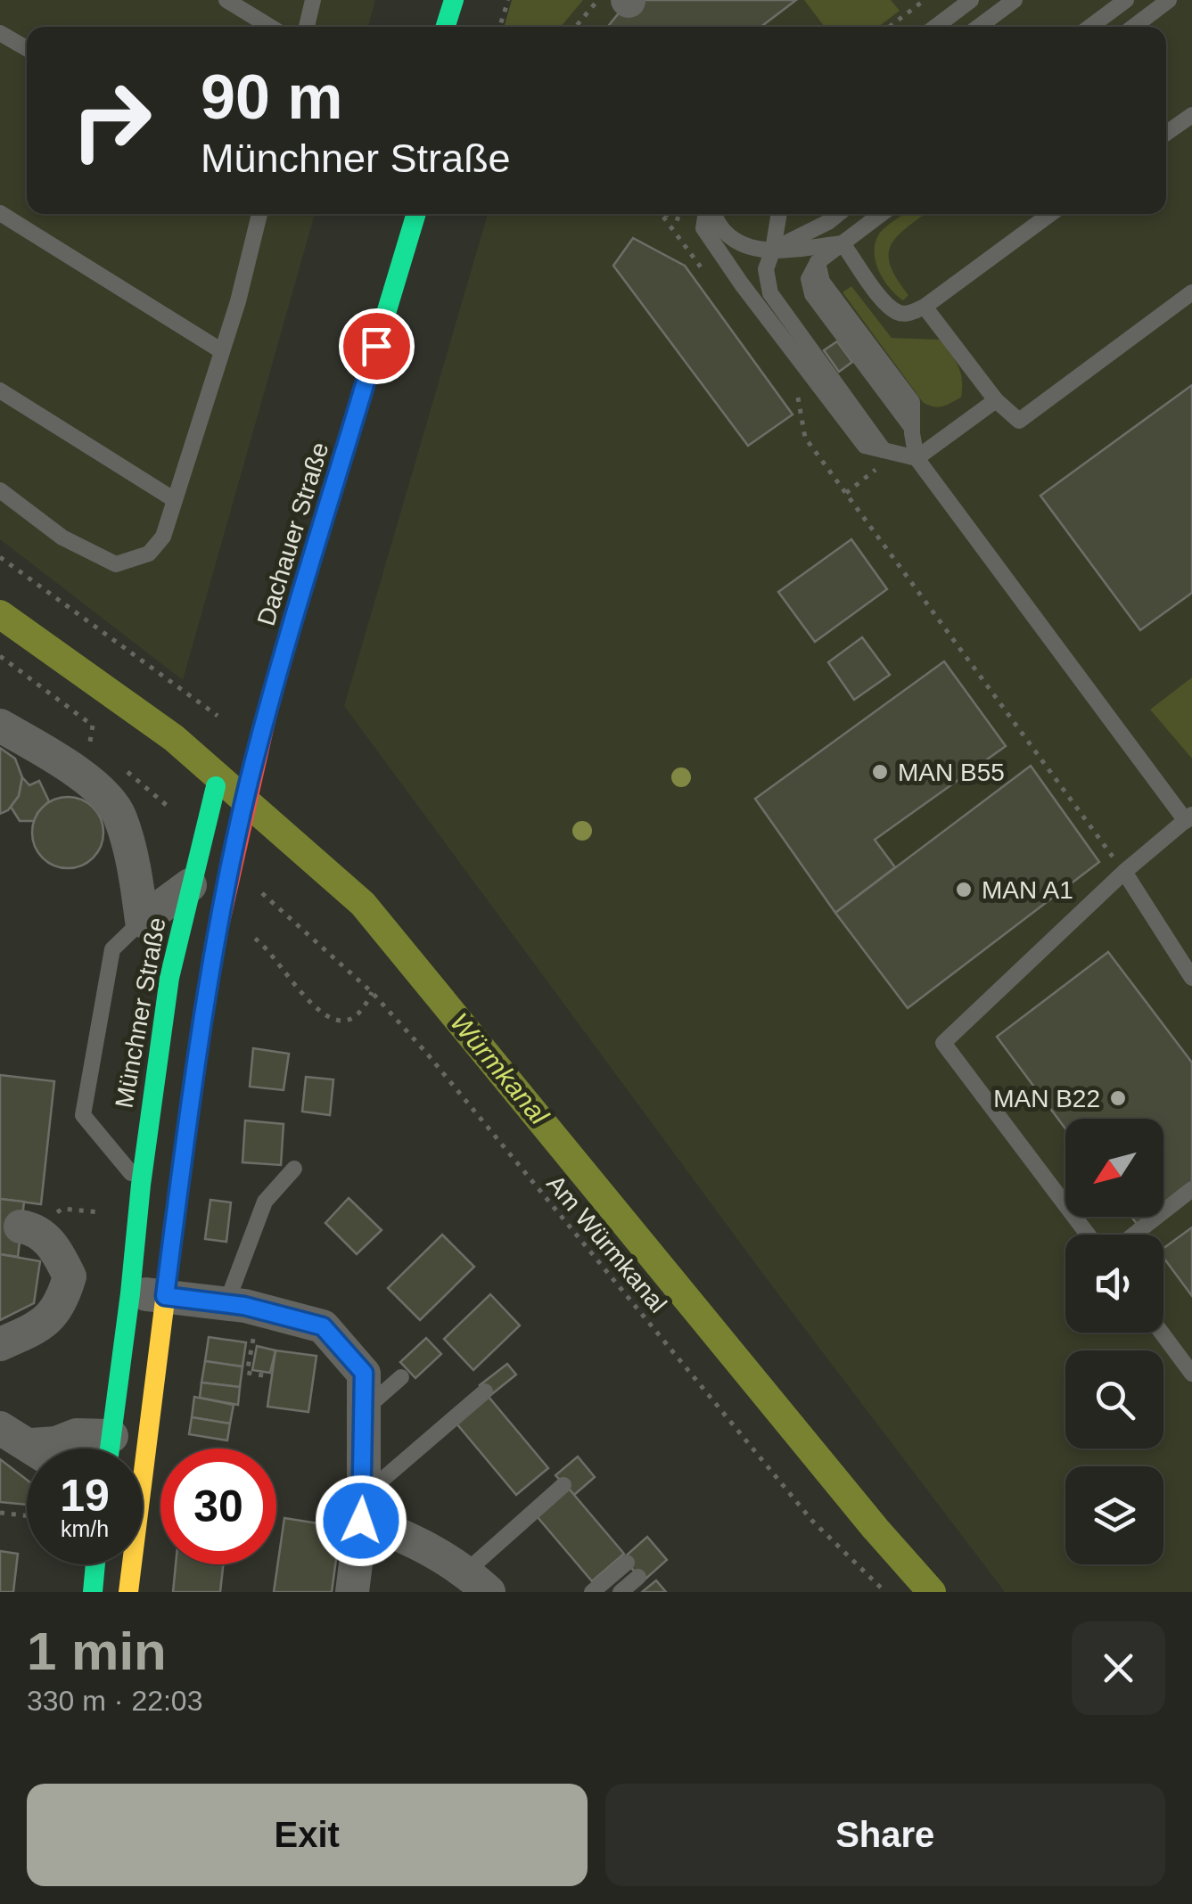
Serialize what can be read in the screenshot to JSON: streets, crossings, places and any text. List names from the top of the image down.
{
  "streets": {
    "main road": ["Dachauer Straße", "Münchner Straße"],
    "path": ["Am Würmkanal"]
  },
  "water": ["Würmkanal"],
  "places": ["MAN B55", "MAN A1", "MAN B22"],
  "north": "bottom left",
  "page": {
    "turn": ["90 m", "Münchner Straße"],
    "speed": "19 km/h",
    "limit": "30",
    "heading": ["1 min", "330 m · 22:03"],
    "buttons": ["Exit", "Share"]
  }
}
